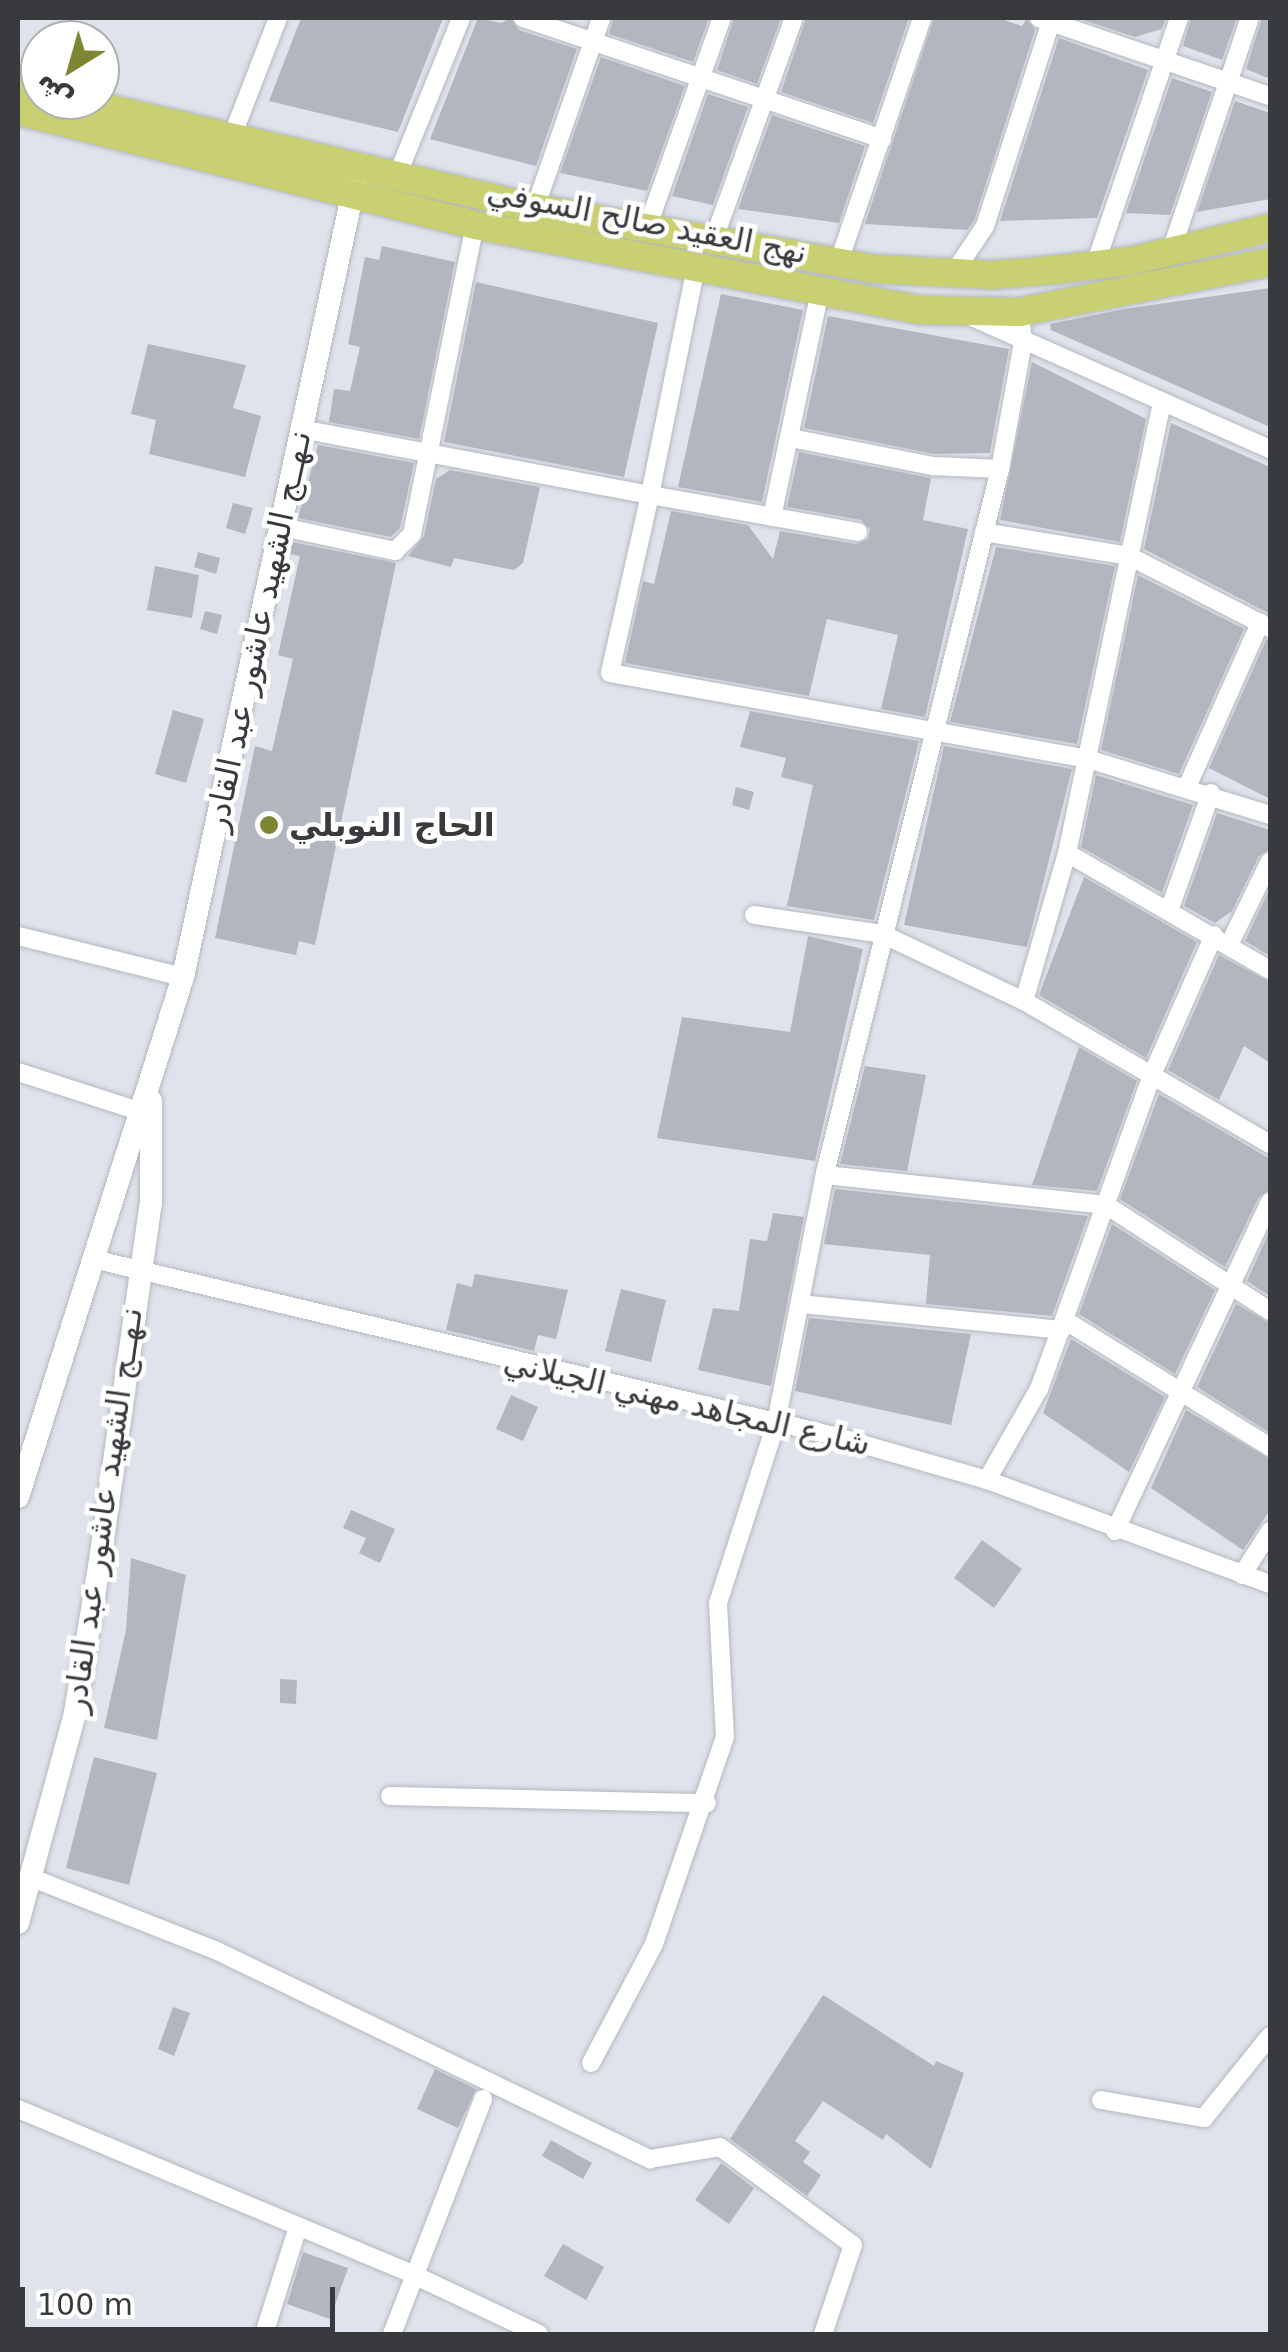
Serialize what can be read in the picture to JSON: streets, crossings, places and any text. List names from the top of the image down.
{
  "streets": {
    "main road": ["نهج العقيد صالح السوفي", "نـهــج الشهيد عاشور عبد القادر"],
    "street": ["شارع المجاهد مهني الجيلاني"]
  },
  "crossings": [
    ["نهج العقيد صالح السوفي", "نـهــج الشهيد عاشور عبد القادر"],
    ["نـهــج الشهيد عاشور عبد القادر", "شارع المجاهد مهني الجيلاني"]
  ],
  "places": ["الحاج النوبلي"],
  "scale_bar": "100 m",
  "north": "bottom left"
}
